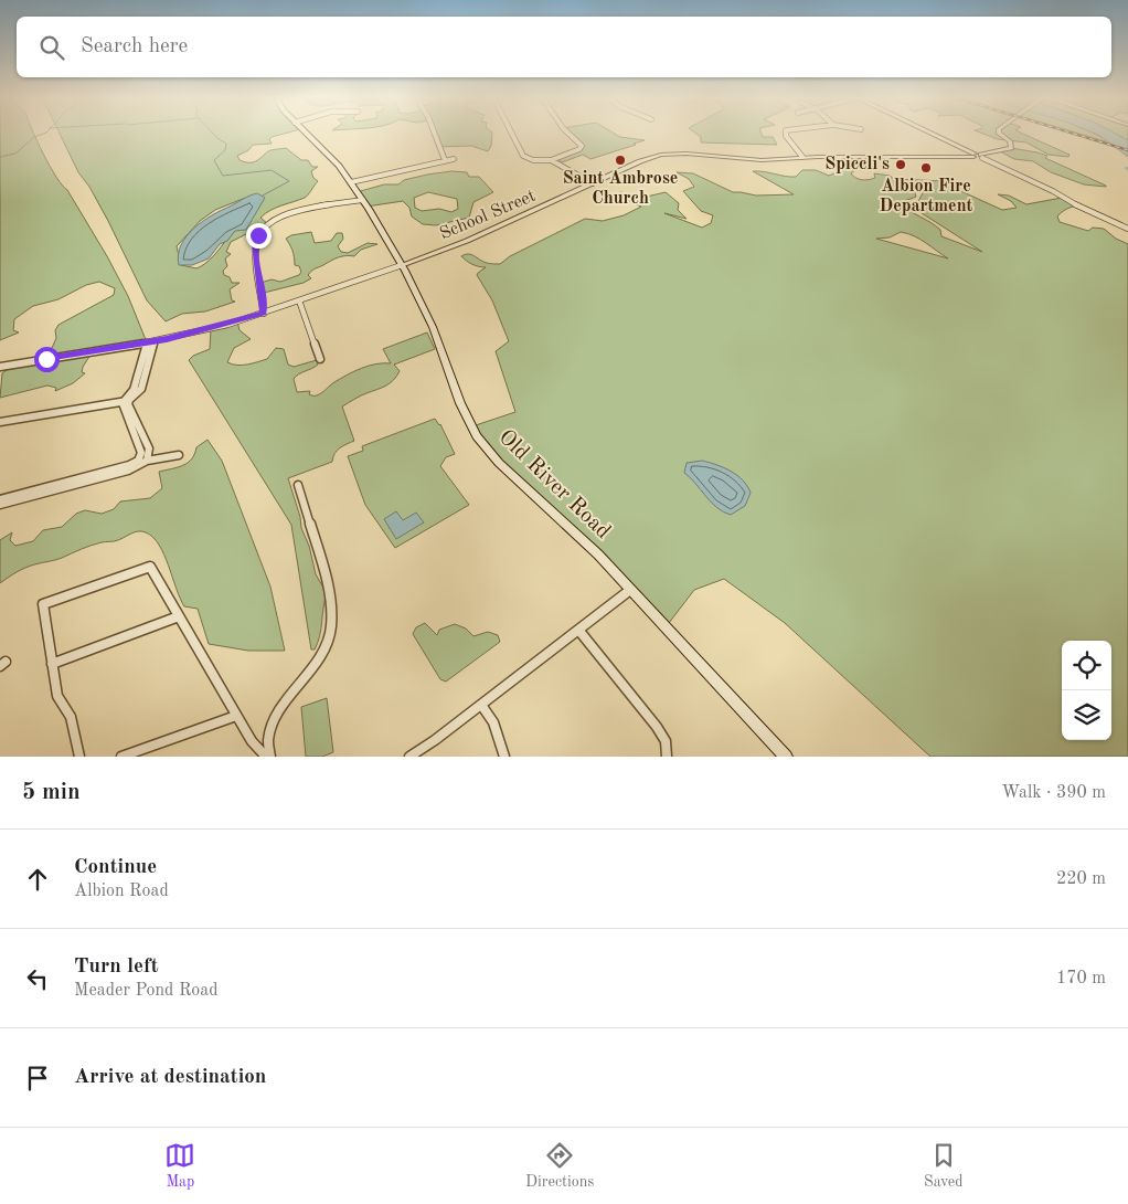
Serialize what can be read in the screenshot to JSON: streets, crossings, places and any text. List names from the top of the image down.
{
  "streets": {
    "main road": ["Old River Road"],
    "street": ["School Street"]
  },
  "crossings": [
    ["School Street", "Old River Road"]
  ],
  "places": ["Saint Ambrose Church", "Spiccli's", "Albion Fire Department"],
  "page": {
    "search": "Search here",
    "heading": ["5 min", "Walk · 390 m"],
    "list": [
      ["Continue", "Albion Road", "220 m"],
      ["Turn left", "Meader Pond Road", "170 m"],
      "Arrive at destination"
    ],
    "nav": ["Map", "Directions", "Saved"]
  }
}
